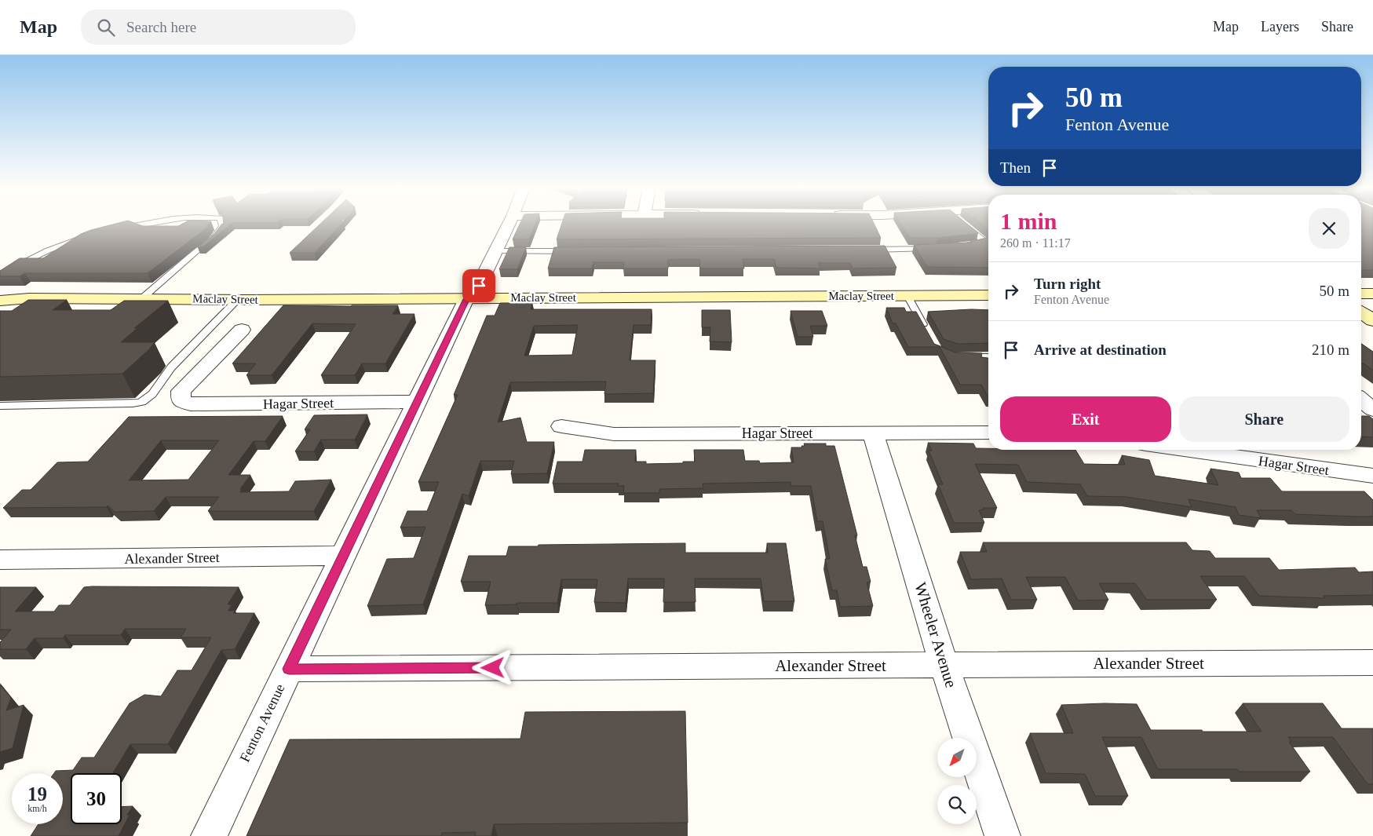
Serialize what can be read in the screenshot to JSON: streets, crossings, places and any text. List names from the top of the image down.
{
  "streets": {
    "street": [
      "Maclay Street",
      "Hagar Street",
      "Alexander Street",
      "Wheeler Avenue",
      "Fenton Avenue"
    ]
  },
  "crossings": [
    ["Maclay Street", "Fenton Avenue"],
    ["Hagar Street", "Wheeler Avenue"],
    ["Hagar Street", "Fenton Avenue"],
    ["Alexander Street", "Wheeler Avenue"],
    ["Alexander Street", "Fenton Avenue"]
  ],
  "north": "bottom left",
  "page": {
    "header": "Map",
    "search": "Search here",
    "nav": ["Map", "Layers", "Share"],
    "turn": ["50 m", "Fenton Avenue"],
    "then": "Then",
    "heading": ["1 min", "260 m · 11:17"],
    "list": [
      {
        "name": "Turn right",
        "note": "Fenton Avenue",
        "value": "50 m"
      },
      {
        "name": "Arrive at destination",
        "value": "210 m"
      }
    ],
    "buttons": ["Exit", "Share"],
    "speed": "19 km/h",
    "limit": "30"
  }
}
